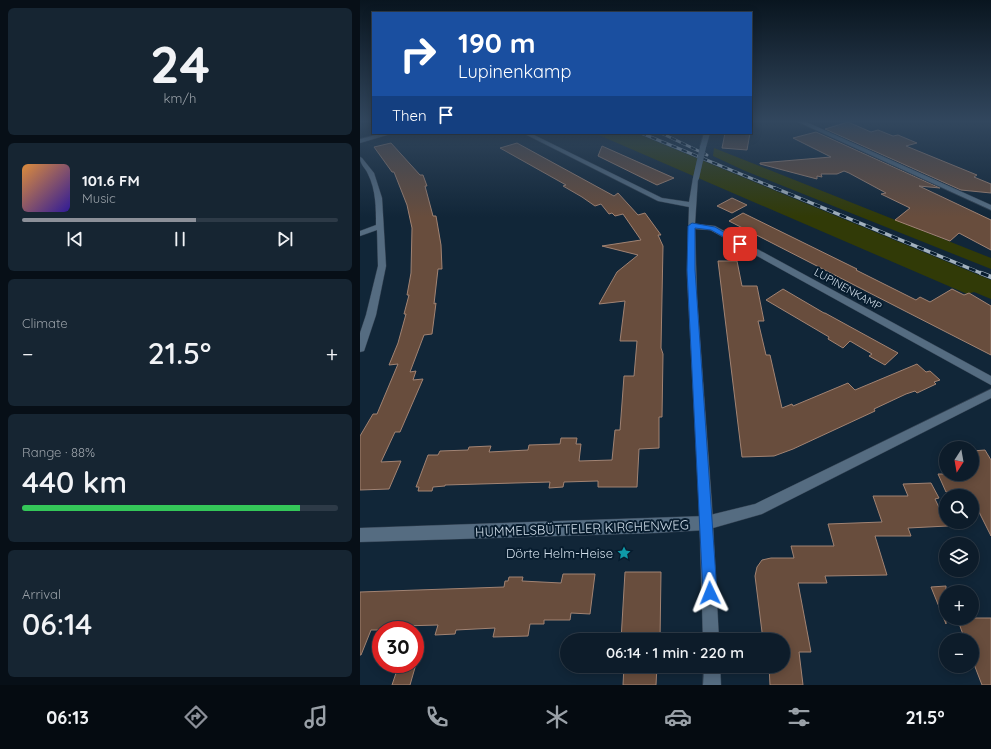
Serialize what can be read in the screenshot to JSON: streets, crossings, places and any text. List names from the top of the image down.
{
  "streets": {
    "street": ["LUPINENKAMP", "HUMMELSBÜTTELER KIRCHENWEG"]
  },
  "places": {
    "place": ["Dörte Helm-Heise"]
  },
  "north": "bottom",
  "page": {
    "tile": [
      ["24", "km/h"],
      "Climate",
      ["Range · 88%", "440 km"],
      ["Arrival", "06:14"]
    ],
    "turn": ["190 m", "Lupinenkamp"],
    "then": "Then",
    "song": ["101.6 FM", "Music"],
    "heat": ["−", "21.5°", "+"],
    "map_buttons": ["+", "−"],
    "limit": "30",
    "trip": "06:14 · 1 min · 220 m",
    "tabs": ["06:13", "21.5°"]
  }
}
